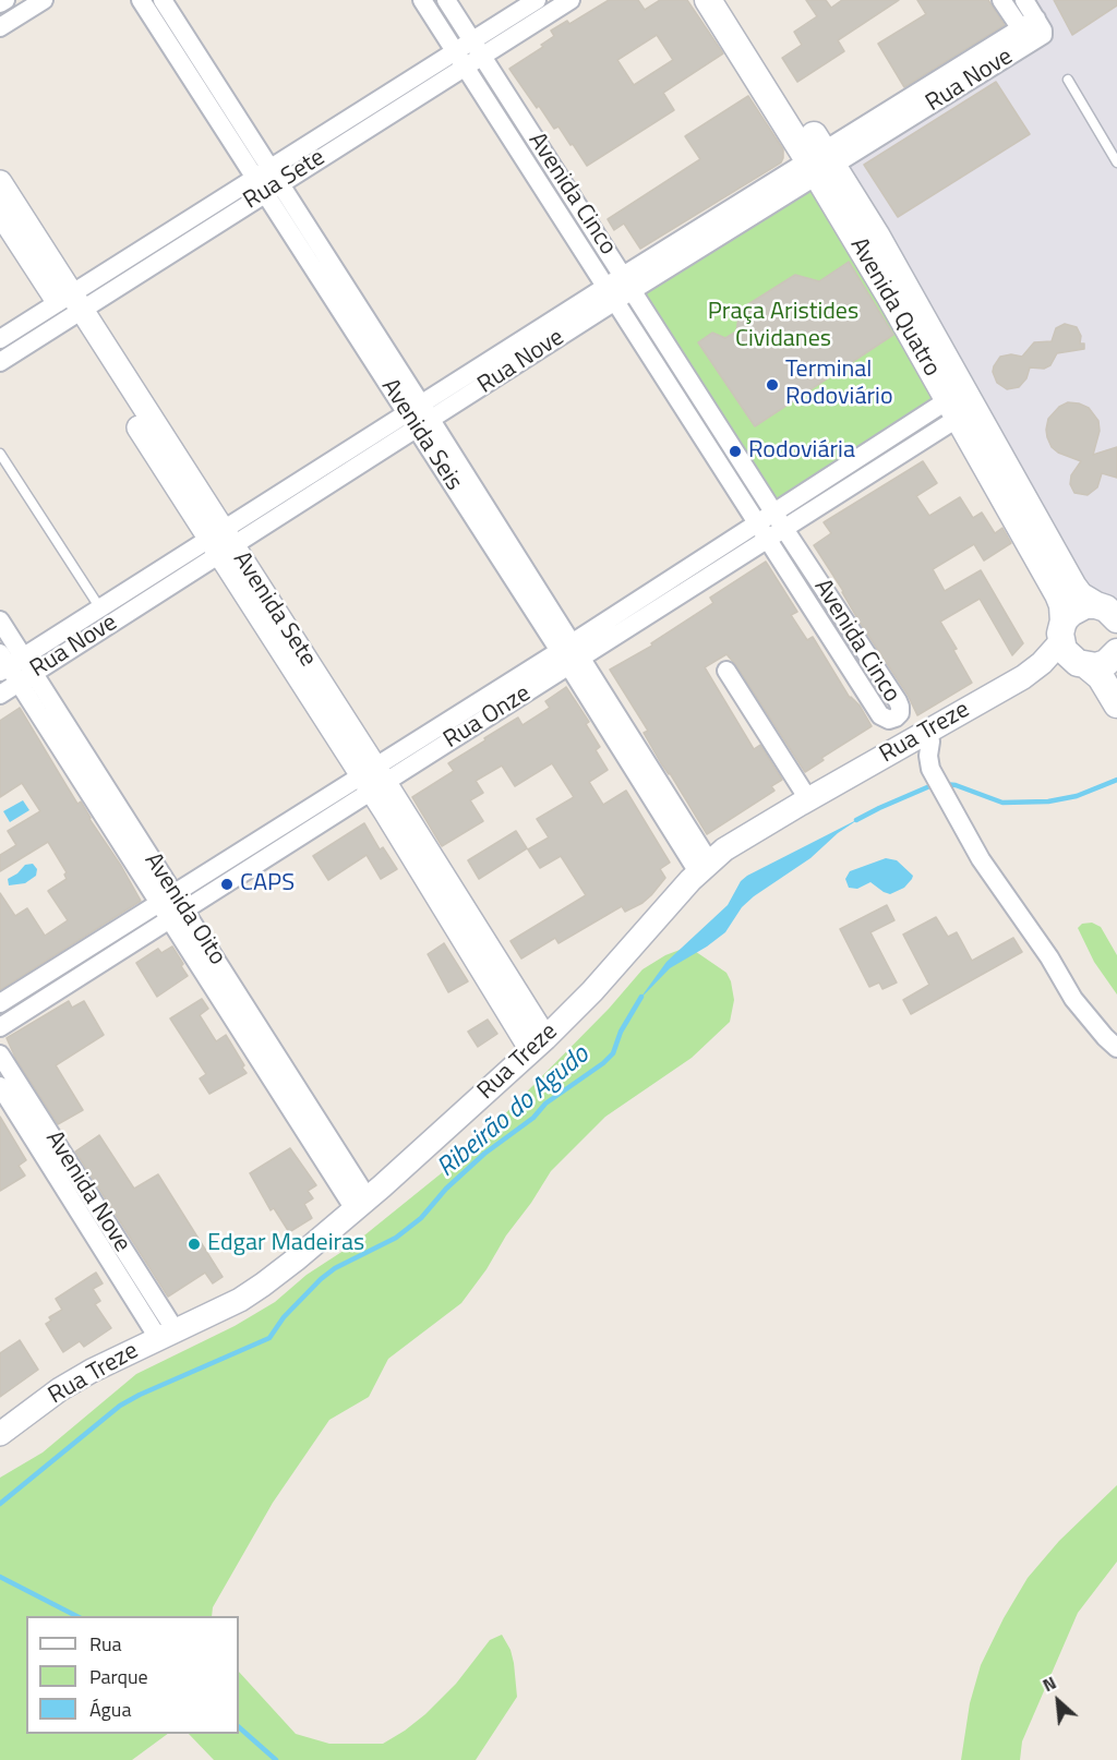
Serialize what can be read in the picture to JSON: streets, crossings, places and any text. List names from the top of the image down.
{
  "streets": {
    "main road": ["Avenida Quatro"],
    "street": [
      "Rua Nove",
      "Rua Sete",
      "Avenida Cinco",
      "Avenida Seis",
      "Avenida Sete",
      "Rua Onze",
      "Rua Treze",
      "Avenida Oito",
      "Avenida Nove"
    ]
  },
  "crossings": [
    ["Rua Nove", "Avenida Cinco"],
    ["Rua Nove", "Avenida Quatro"],
    ["Rua Nove", "Avenida Seis"],
    ["Rua Nove", "Avenida Sete"],
    ["Rua Nove", "Avenida Oito"],
    ["Rua Sete", "Avenida Cinco"],
    ["Rua Sete", "Avenida Seis"],
    ["Rua Sete", "Avenida Sete"],
    ["Avenida Cinco", "Rua Onze"],
    ["Avenida Quatro", "Rua Onze"],
    ["Avenida Quatro", "Rua Treze"],
    ["Avenida Seis", "Rua Onze"],
    ["Avenida Seis", "Rua Treze"],
    ["Avenida Sete", "Rua Onze"],
    ["Avenida Sete", "Rua Treze"],
    ["Rua Onze", "Avenida Oito"],
    ["Rua Treze", "Avenida Oito"],
    ["Rua Treze", "Avenida Nove"]
  ],
  "water": ["Ribeirão do Agudo"],
  "parks": ["Praça Aristides Cividanes"],
  "places": [
    "Terminal Rodoviário",
    "Rodoviária",
    "CAPS",
    "Edgar Madeiras"
  ],
  "legend": ["Rua", "Parque", "Água"],
  "north": "top left"
}
